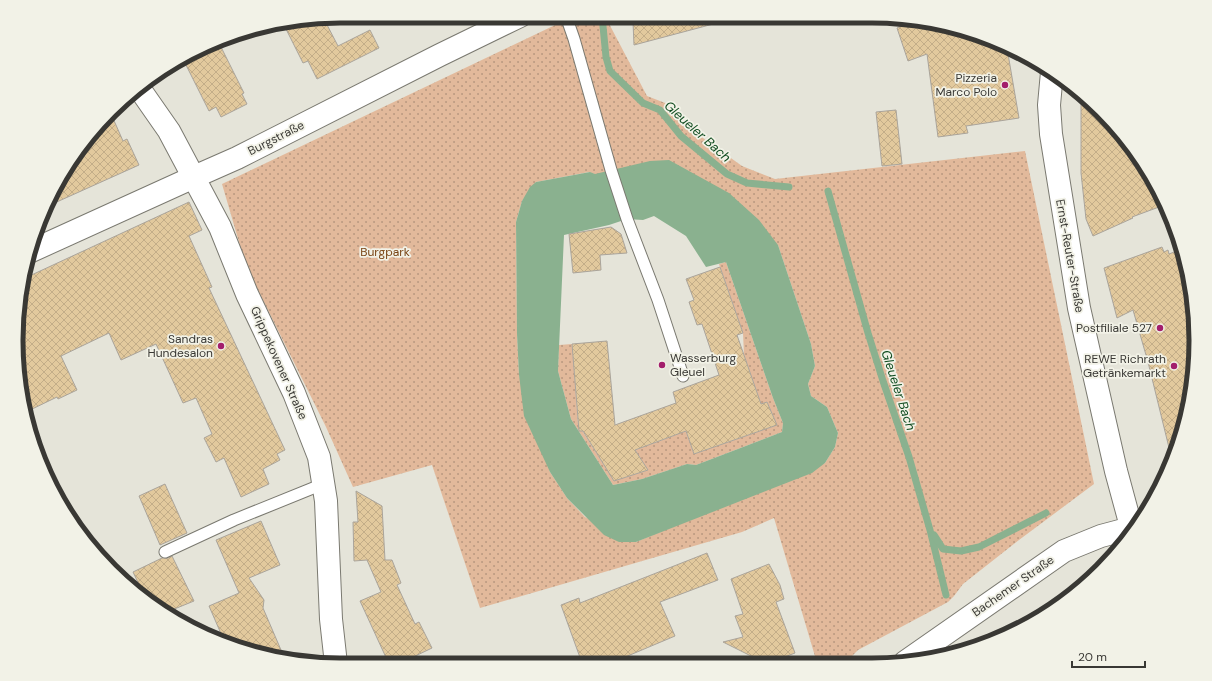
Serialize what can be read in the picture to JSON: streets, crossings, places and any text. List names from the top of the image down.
{
  "streets": {
    "street": [
      "Burgstraße",
      "Ernst-Reuter-Straße",
      "Grippekovener Straße",
      "Bachemer Straße"
    ]
  },
  "crossings": [
    ["Burgstraße", "Grippekovener Straße"]
  ],
  "water": ["Gleueler Bach"],
  "parks": ["Burgpark"],
  "places": [
    "Pizzeria Marco Polo",
    "Postfiliale 527",
    "Sandras Hundesalon",
    "Wasserburg Gleuel",
    "REWE Richrath Getränkemarkt"
  ],
  "scale_bar": "20 m"
}
